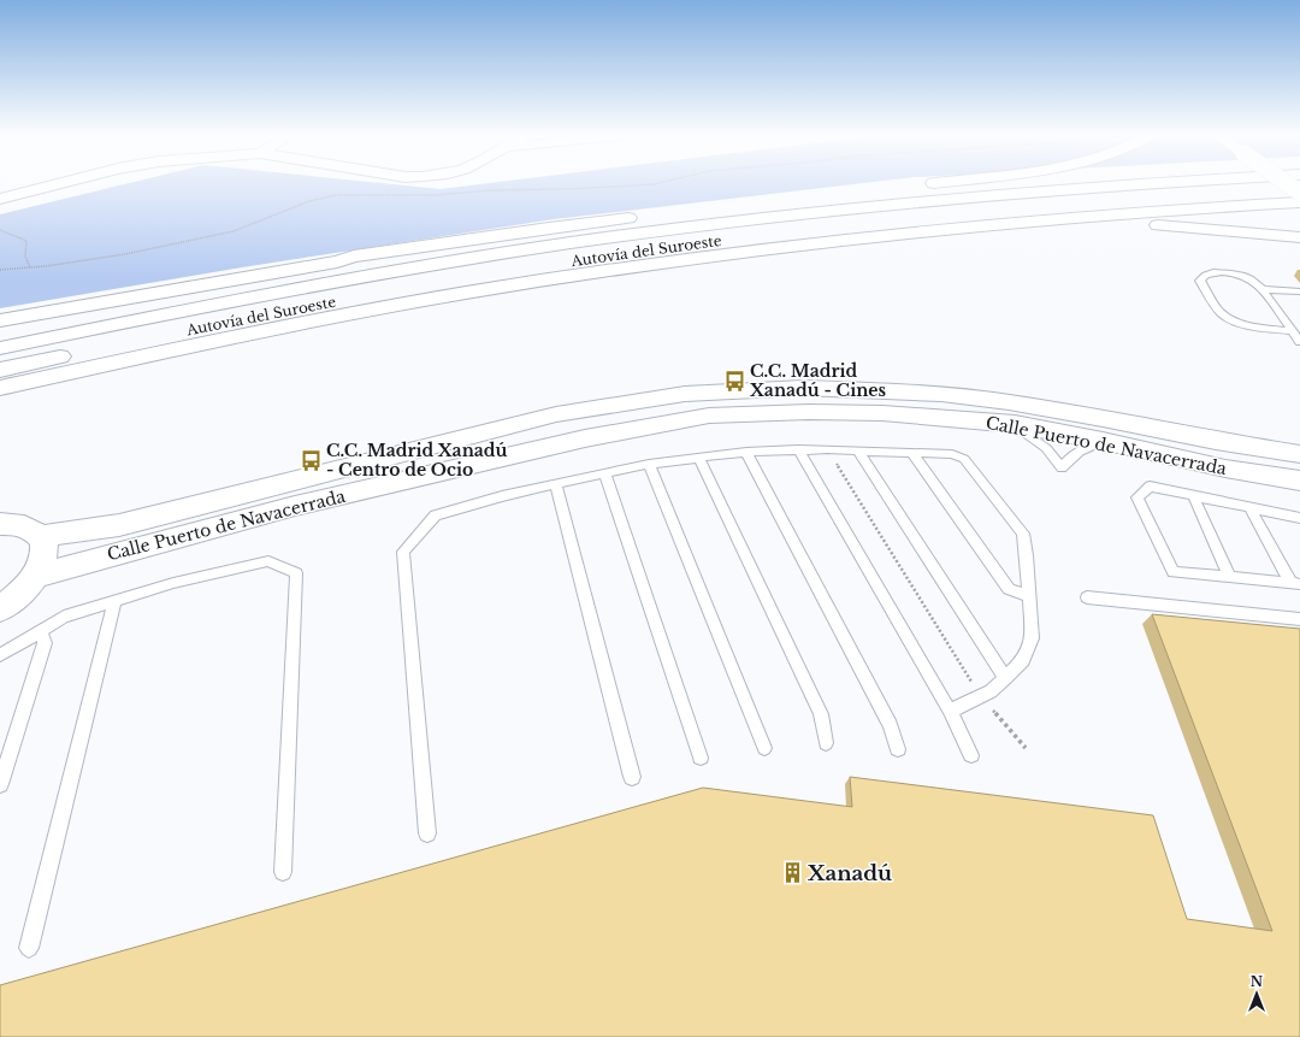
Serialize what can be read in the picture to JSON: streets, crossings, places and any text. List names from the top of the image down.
{
  "streets": {
    "main road": ["Autovía del Suroeste", "Calle Puerto de Navacerrada"]
  },
  "places": {
    "bus stop": ["C.C. Madrid Xanadú - Cines", "C.C. Madrid Xanadú - Centro de Ocio"],
    "building": ["Xanadú"]
  },
  "north": "top"
}
